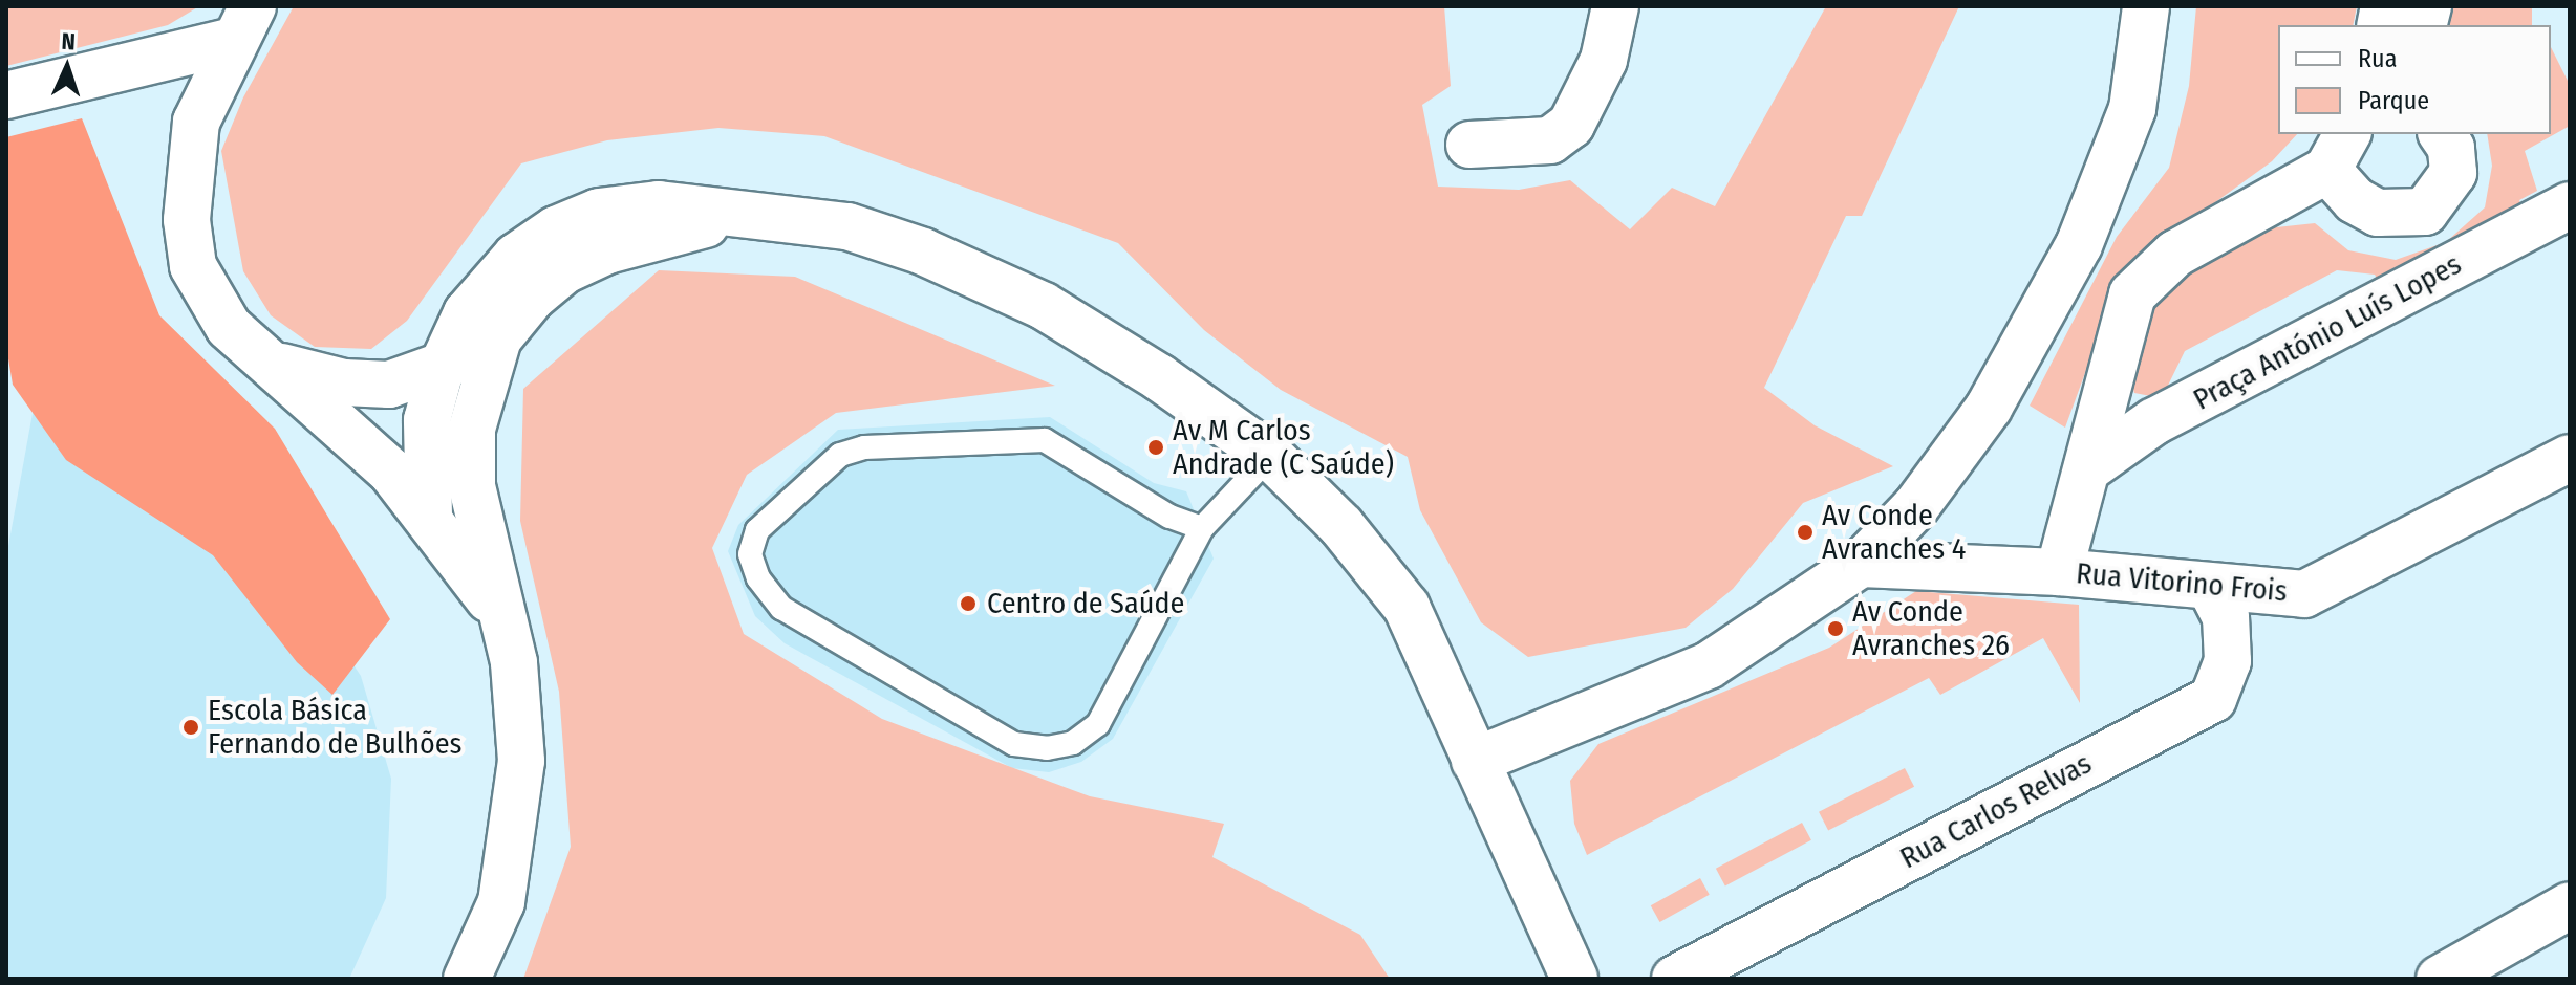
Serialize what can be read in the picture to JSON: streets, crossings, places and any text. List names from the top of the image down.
{
  "streets": {
    "street": ["Praça António Luís Lopes", "Rua Vitorino Frois", "Rua Carlos Relvas"]
  },
  "crossings": [
    ["Rua Vitorino Frois", "Rua Carlos Relvas"]
  ],
  "places": [
    "Av M Carlos Andrade (C Saúde)",
    "Av Conde Avranches 4",
    "Centro de Saúde",
    "Av Conde Avranches 26",
    "Escola Básica Fernando de Bulhões"
  ],
  "legend": ["Rua", "Parque"],
  "north": "top"
}
